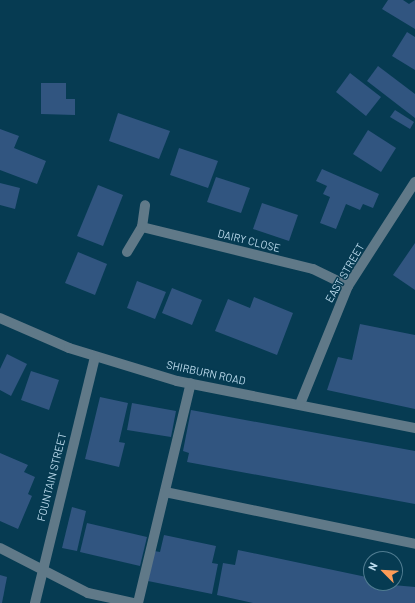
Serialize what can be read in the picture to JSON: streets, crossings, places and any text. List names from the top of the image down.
{
  "streets": {
    "street": [
      "DAIRY CLOSE",
      "EAST STREET",
      "SHIRBURN ROAD",
      "FOUNTAIN STREET"
    ]
  },
  "crossings": [
    ["DAIRY CLOSE", "EAST STREET"],
    ["EAST STREET", "SHIRBURN ROAD"],
    ["SHIRBURN ROAD", "FOUNTAIN STREET"]
  ],
  "north": "top left"
}
